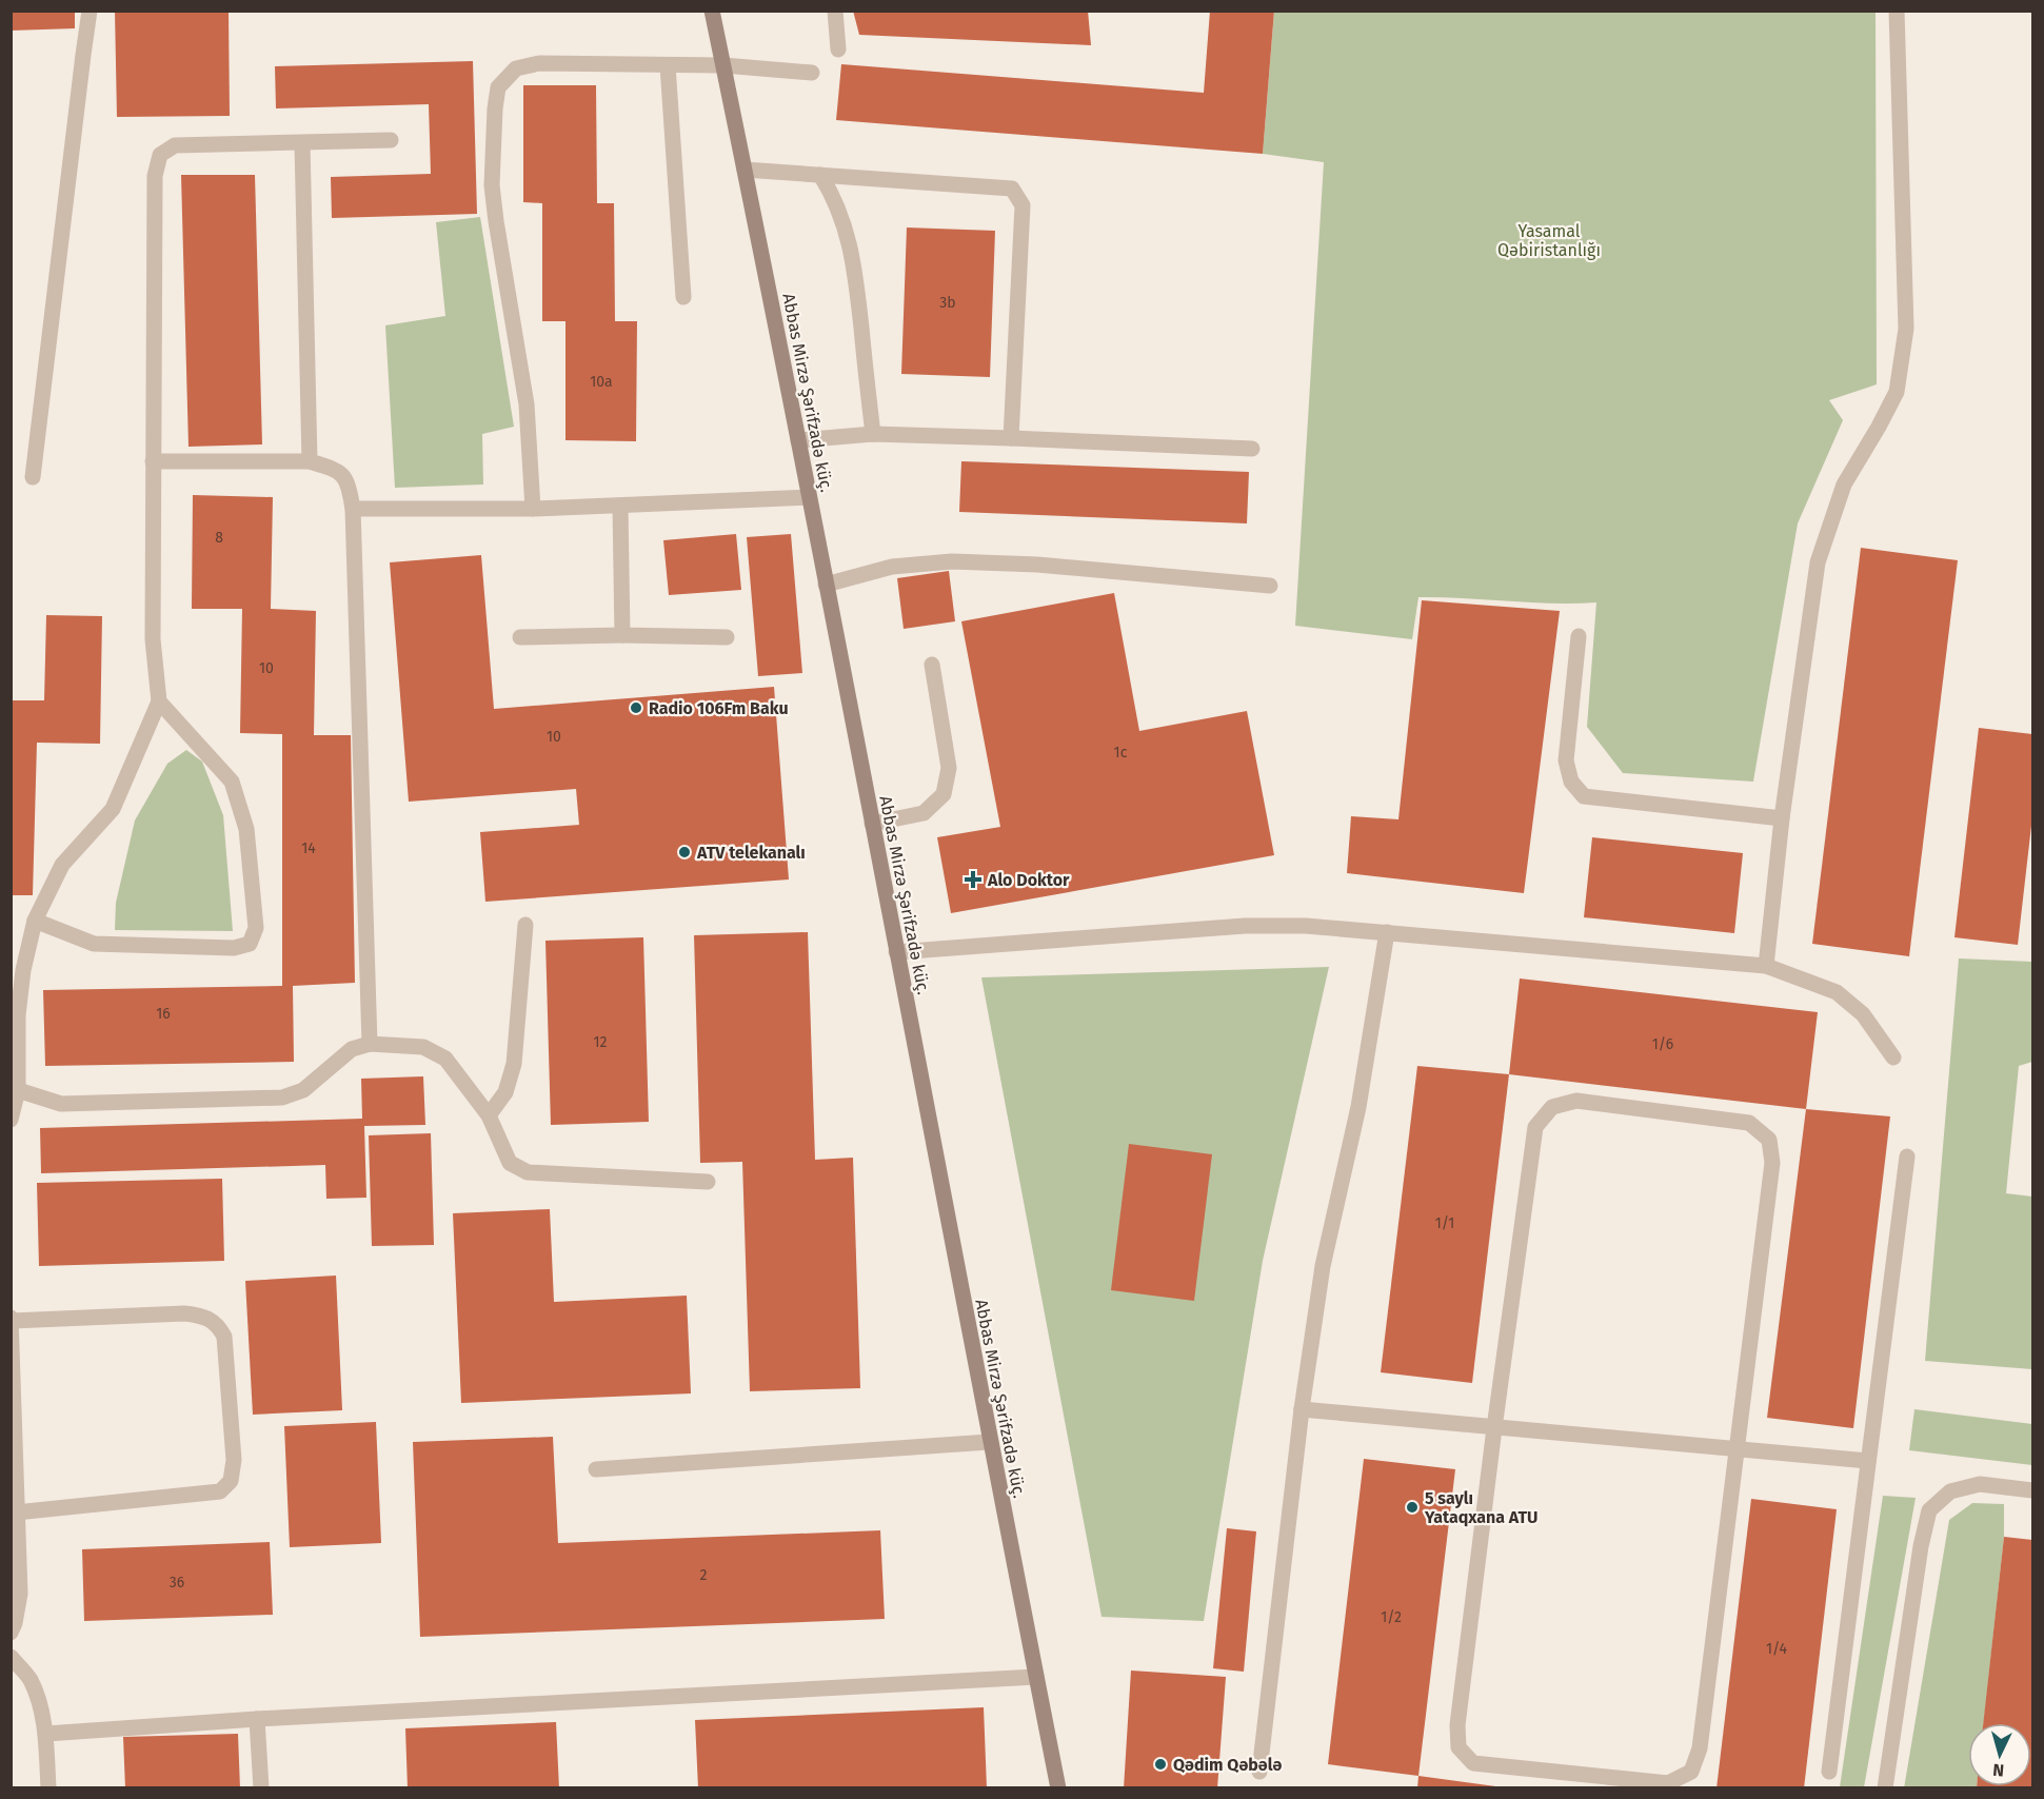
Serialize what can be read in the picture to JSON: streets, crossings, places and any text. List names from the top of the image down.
{
  "streets": {
    "main road": ["Abbas Mirzə Şərifzadə küç."]
  },
  "parks": ["Yasamal Qəbiristanlığı"],
  "places": {
    "other": [
      "Radio 106Fm Baku",
      "ATV telekanalı",
      "5 saylı Yataqxana ATU",
      "Qədim Qəbələ"
    ],
    "health": ["Alo Doktor"]
  },
  "house_numbers": [
    "3b",
    "10a",
    "8",
    "10",
    "10",
    "1c",
    "14",
    "16",
    "12",
    "1/6",
    "1/1",
    "2",
    "36",
    "1/2",
    "1/4"
  ],
  "north": "bottom"
}
